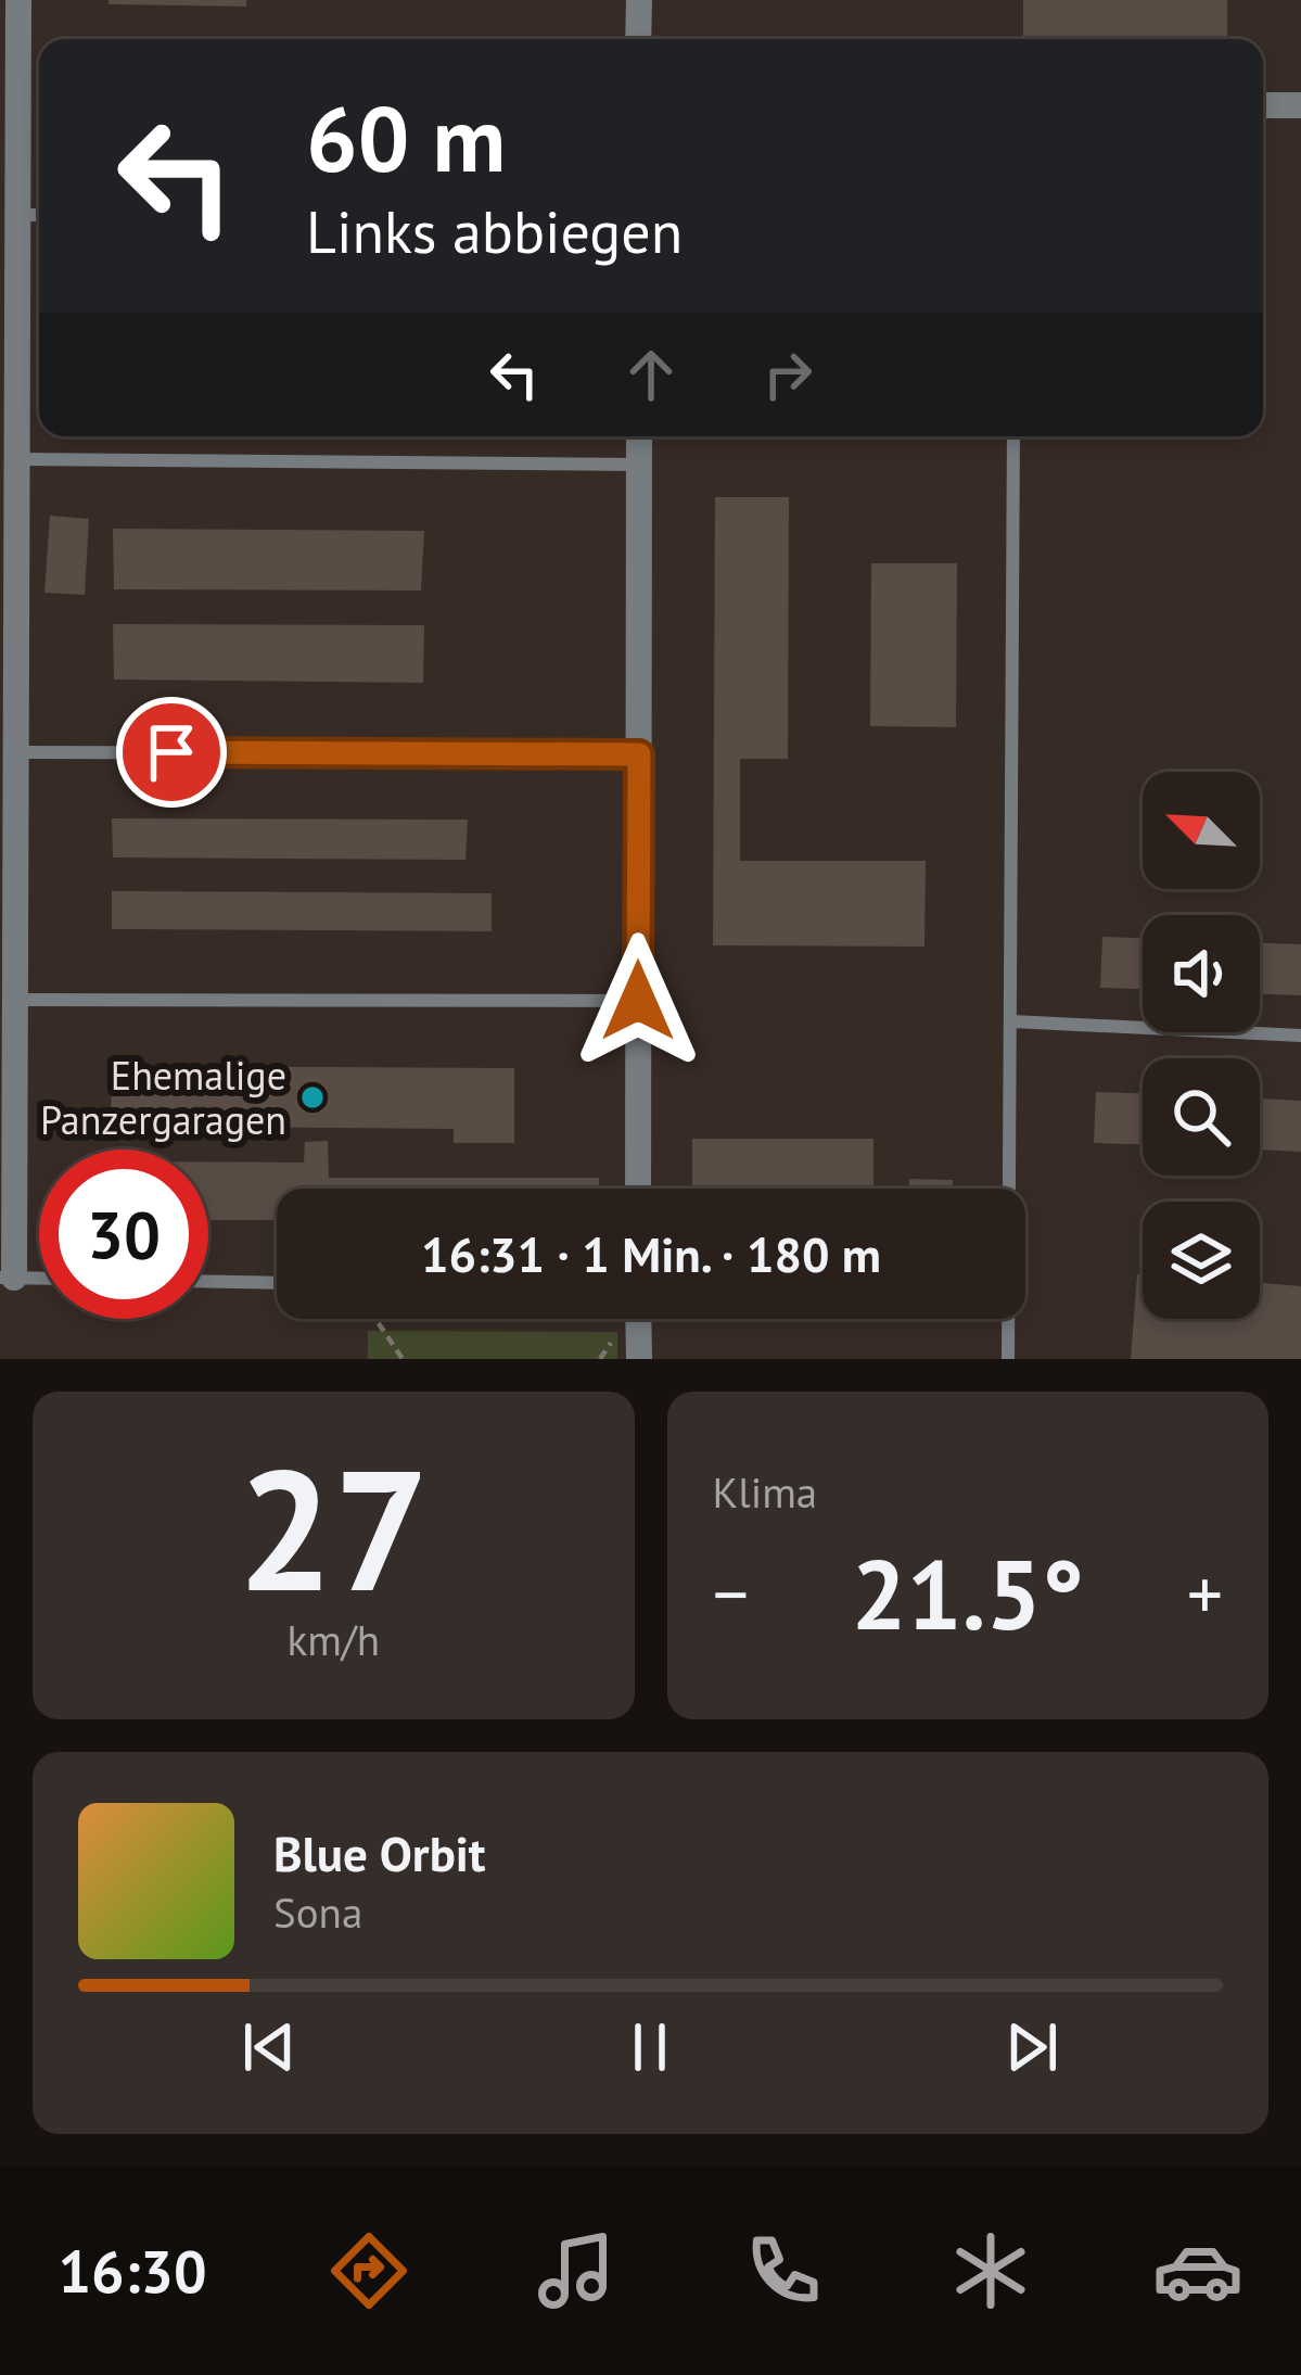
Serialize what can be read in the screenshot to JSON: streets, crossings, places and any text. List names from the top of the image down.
{
  "places": ["Ehemalige Panzergaragen"],
  "north": "top left",
  "page": {
    "turn": ["60 m", "Links abbiegen"],
    "limit": "30",
    "trip": "16:31 · 1 Min. · 180 m",
    "tile": [
      ["27", "km/h"],
      "Klima"
    ],
    "heat": ["−", "21.5°", "+"],
    "song": ["Blue Orbit", "Sona"],
    "tabs": "16:30"
  }
}
